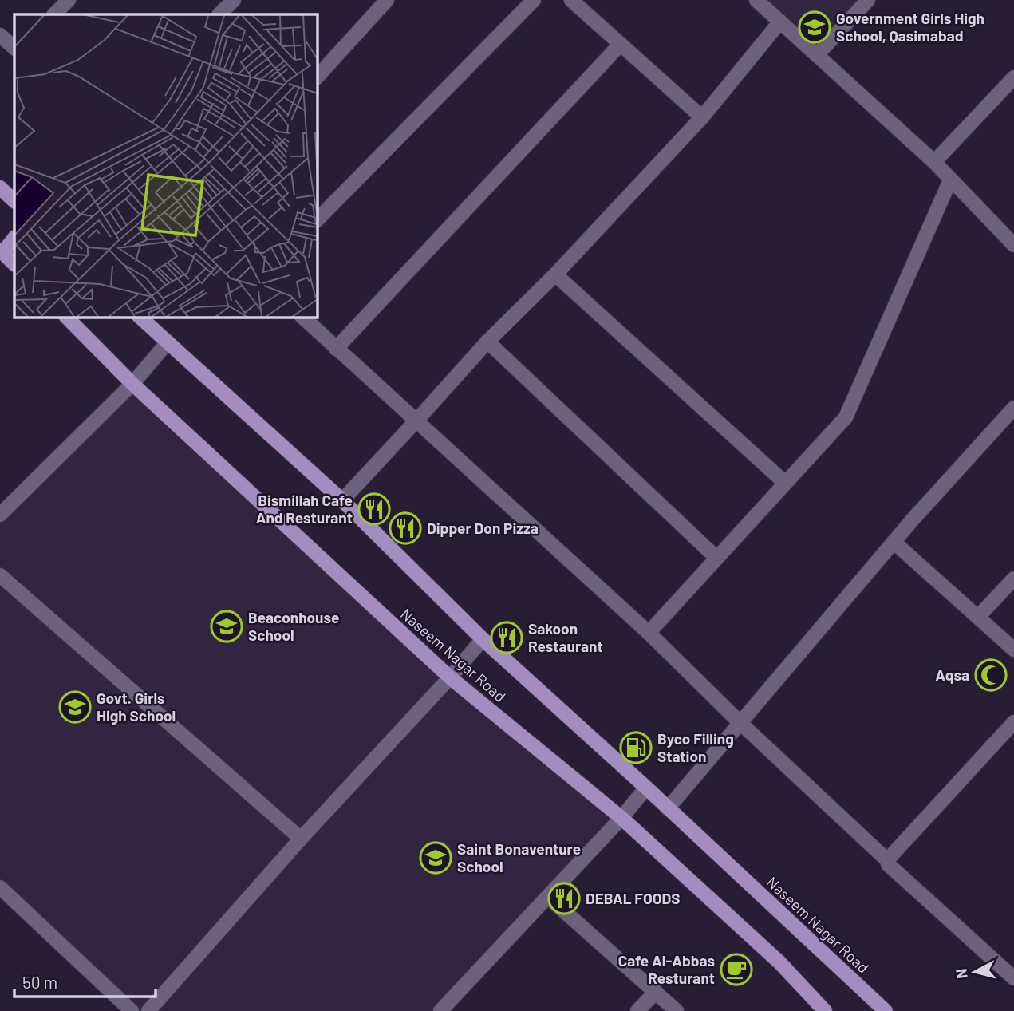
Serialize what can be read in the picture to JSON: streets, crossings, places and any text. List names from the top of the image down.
{
  "streets": {
    "main road": ["Naseem Nagar Road"]
  },
  "places": {
    "school or university": [
      "Government Girls High School, Qasimabad",
      "Beaconhouse School",
      "Govt. Girls High School",
      "Saint Bonaventure School"
    ],
    "restaurant": [
      "Bismillah Cafe And Resturant",
      "Dipper Don Pizza",
      "Sakoon Restaurant",
      "DEBAL FOODS"
    ],
    "mosque": ["Aqsa"],
    "fuel station": ["Byco Filling Station"],
    "cafe": ["Cafe Al-Abbas Resturant"]
  },
  "scale_bar": "50 m",
  "north": "left"
}
